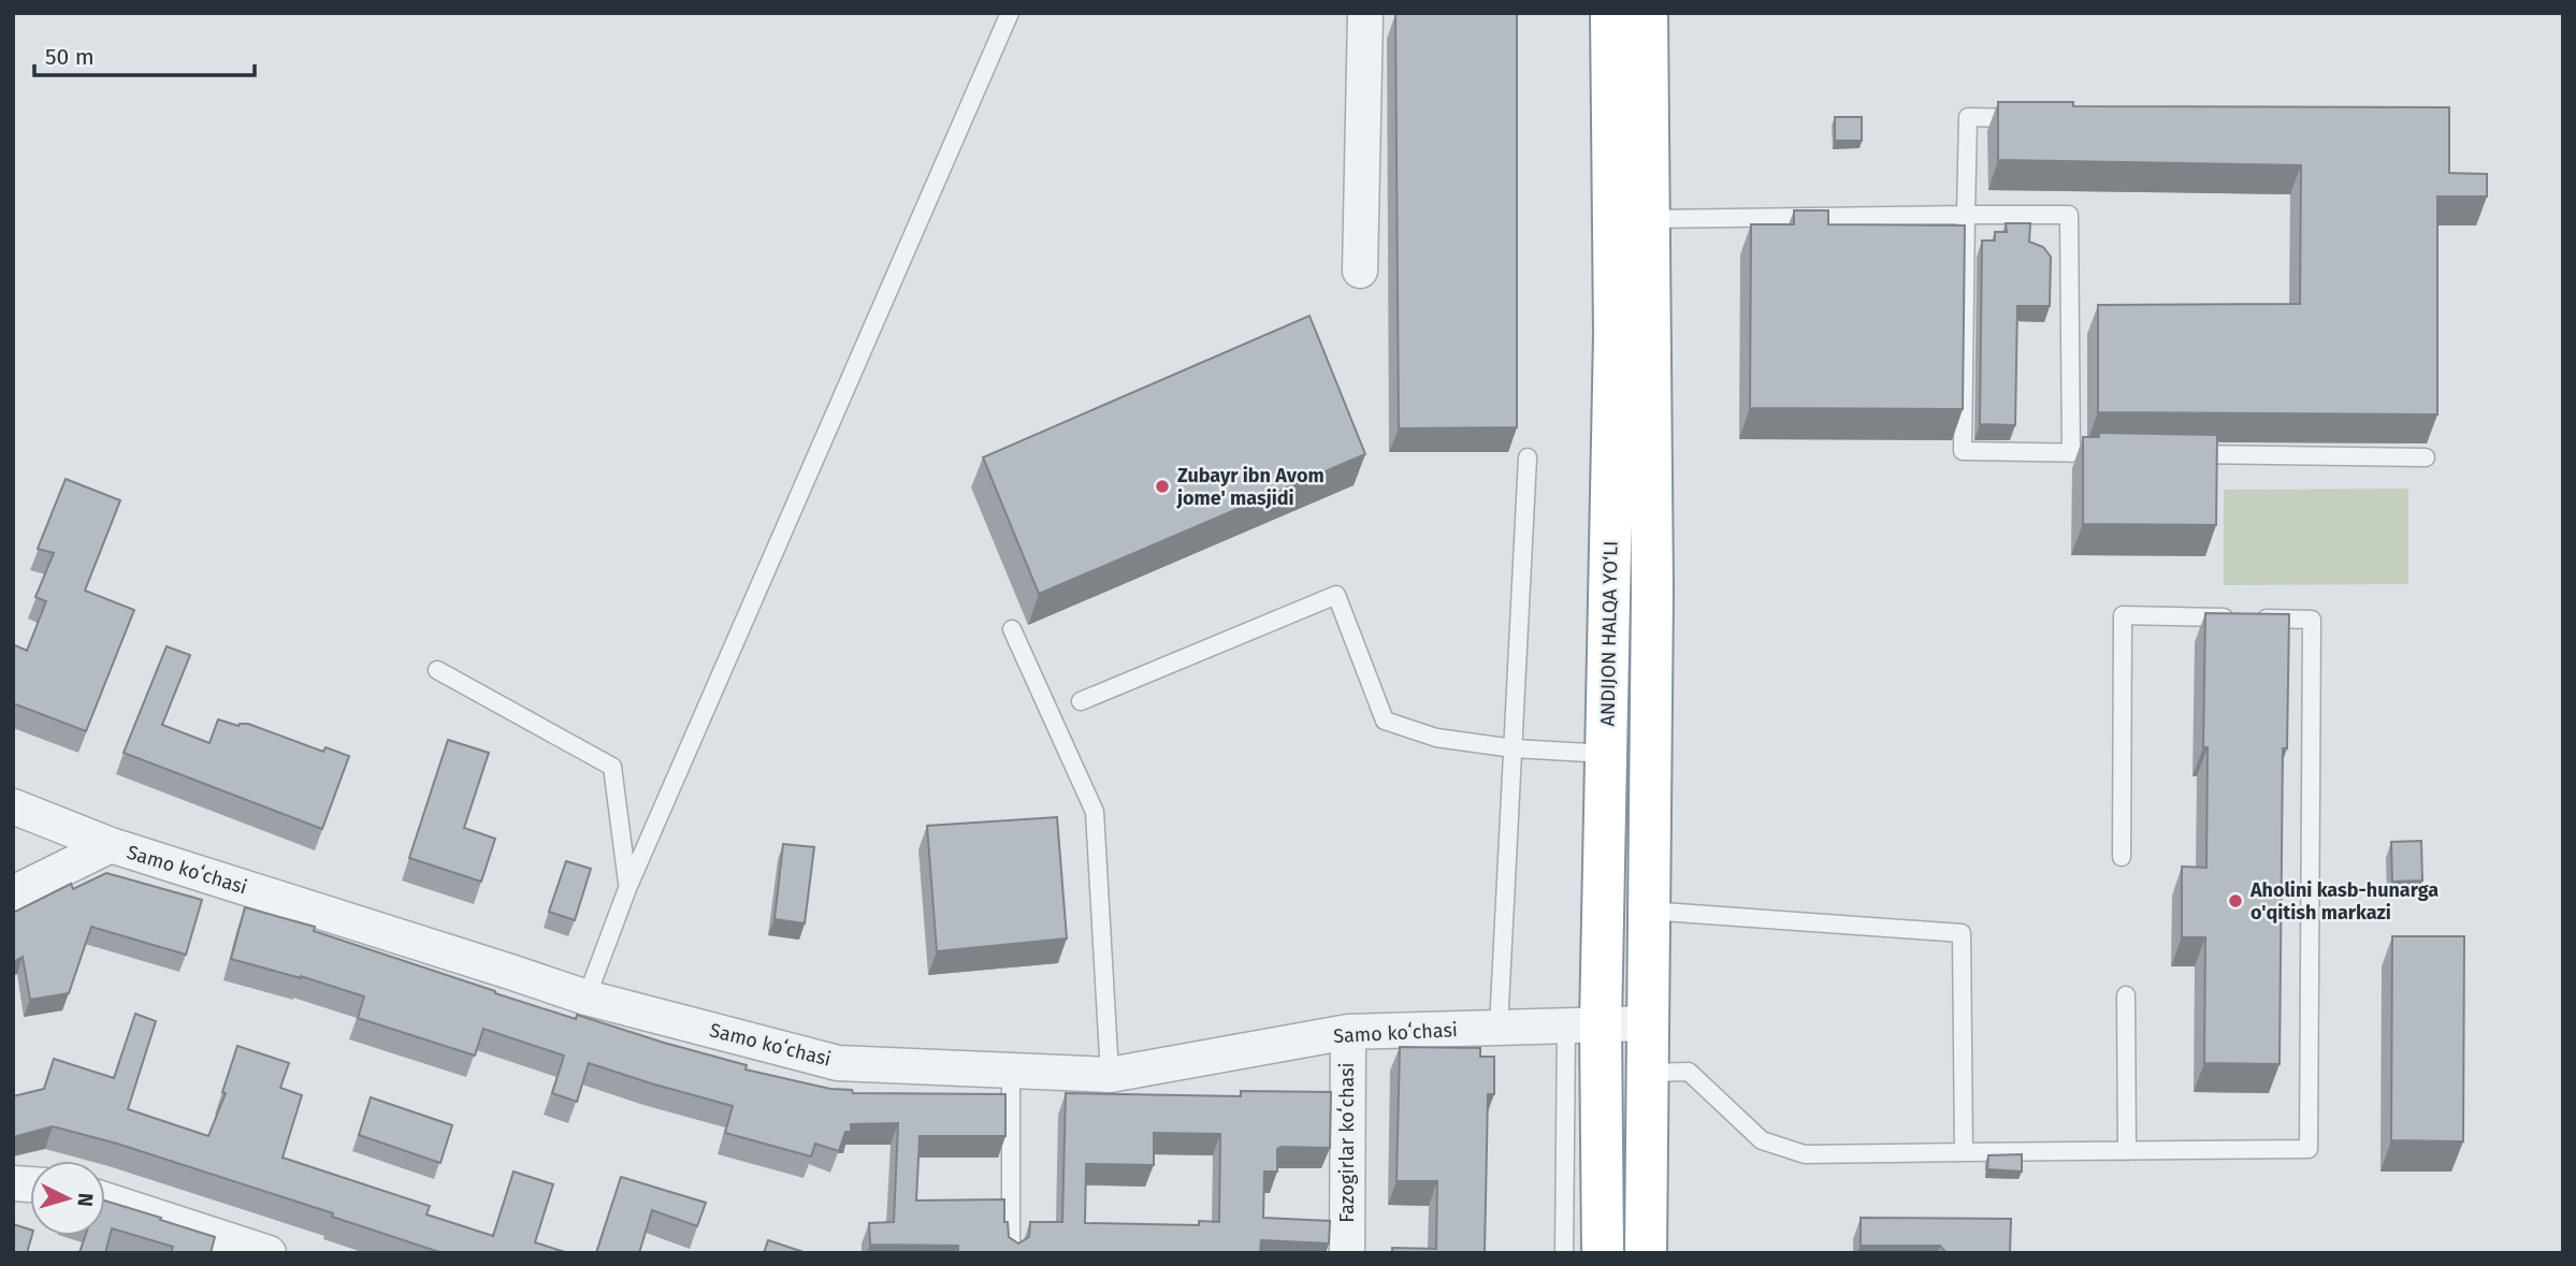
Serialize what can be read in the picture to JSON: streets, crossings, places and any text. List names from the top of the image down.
{
  "streets": {
    "highway": ["ANDIJON HALQA YO‘LI"],
    "street": ["Samo koʻchasi", "Fazogirlar koʻchasi"]
  },
  "crossings": [
    ["ANDIJON HALQA YO‘LI", "Samo koʻchasi"],
    ["Samo koʻchasi", "Fazogirlar koʻchasi"]
  ],
  "places": ["Zubayr ibn Avom jome' masjidi", "Aholini kasb-hunarga o'qitish markazi"],
  "scale_bar": "50 m",
  "north": "right"
}
